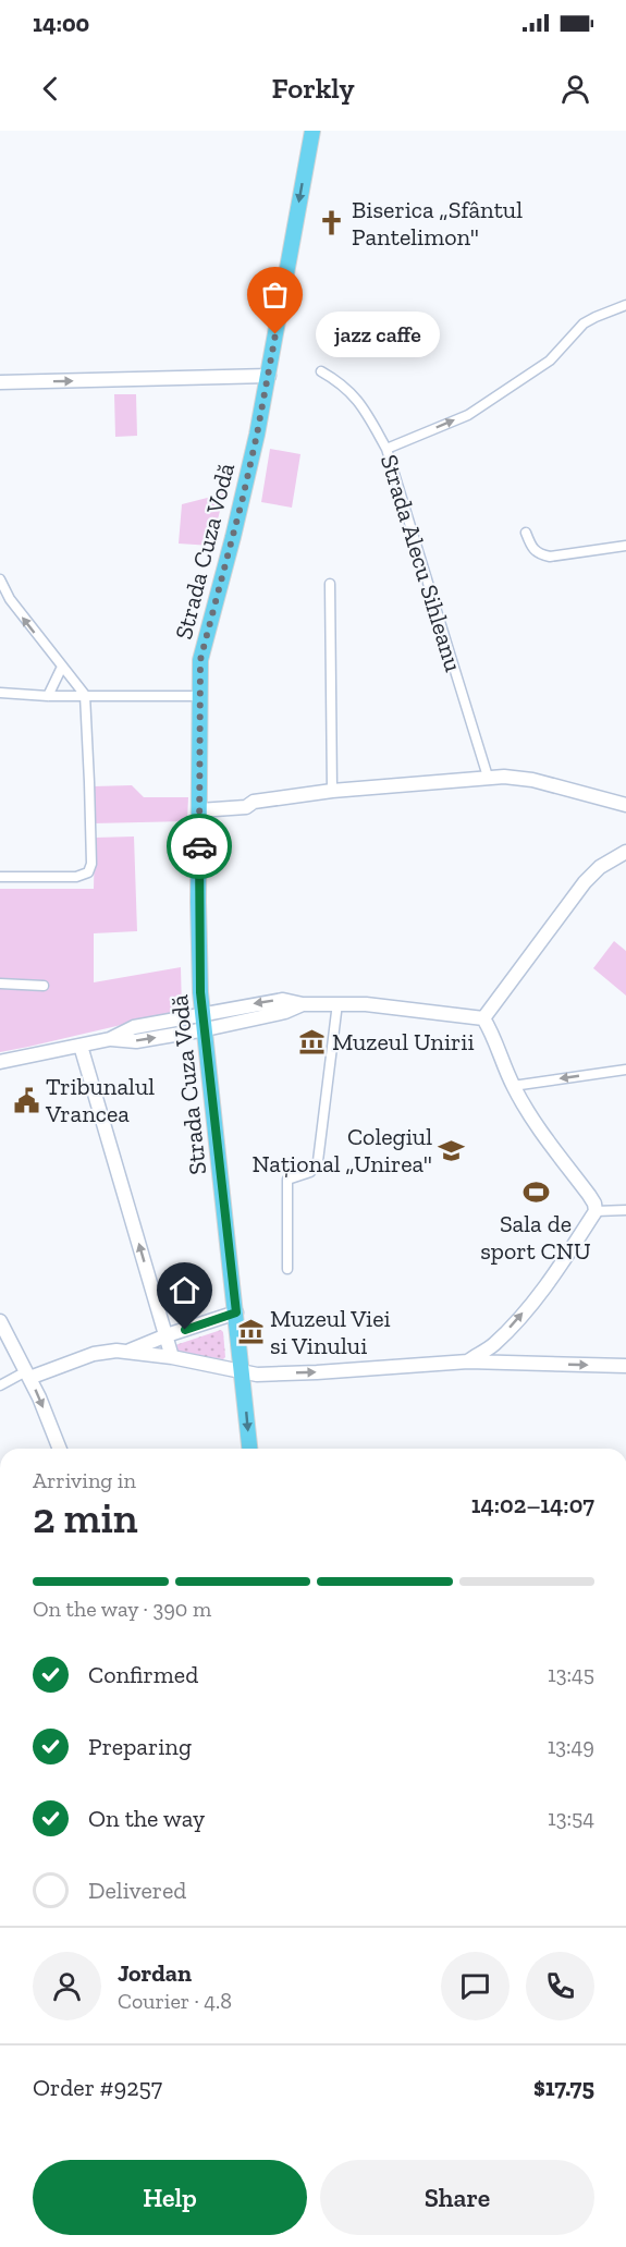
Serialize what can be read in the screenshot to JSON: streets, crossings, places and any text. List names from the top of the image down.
{
  "streets": {
    "main road": ["Strada Cuza Vodă"],
    "street": ["Strada Alecu Sihleanu"]
  },
  "places": {
    "church": ["Biserica „Sfântul Pantelimon\""],
    "other": ["jazz caffe"],
    "museum": ["Muzeul Unirii", "Muzeul Viei si Vinului"],
    "public building": ["Tribunalul Vrancea"],
    "school or university": ["Colegiul Național „Unirea\""],
    "sports": ["Sala de sport CNU"]
  },
  "page": {
    "status": "14:00",
    "header": "Forkly",
    "bubble": "jazz caffe",
    "heading": ["2 min", "Arriving in", "14:02–14:07"],
    "panel": [
      "Jordan",
      "Courier · 4.8",
      "Order #9257",
      "$17.75"
    ],
    "bar": "On the way · 390 m",
    "list": [
      ["Confirmed", "13:45"],
      ["Preparing", "13:49"],
      ["On the way", "13:54"],
      "Delivered"
    ],
    "buttons": ["Help", "Share"]
  }
}
